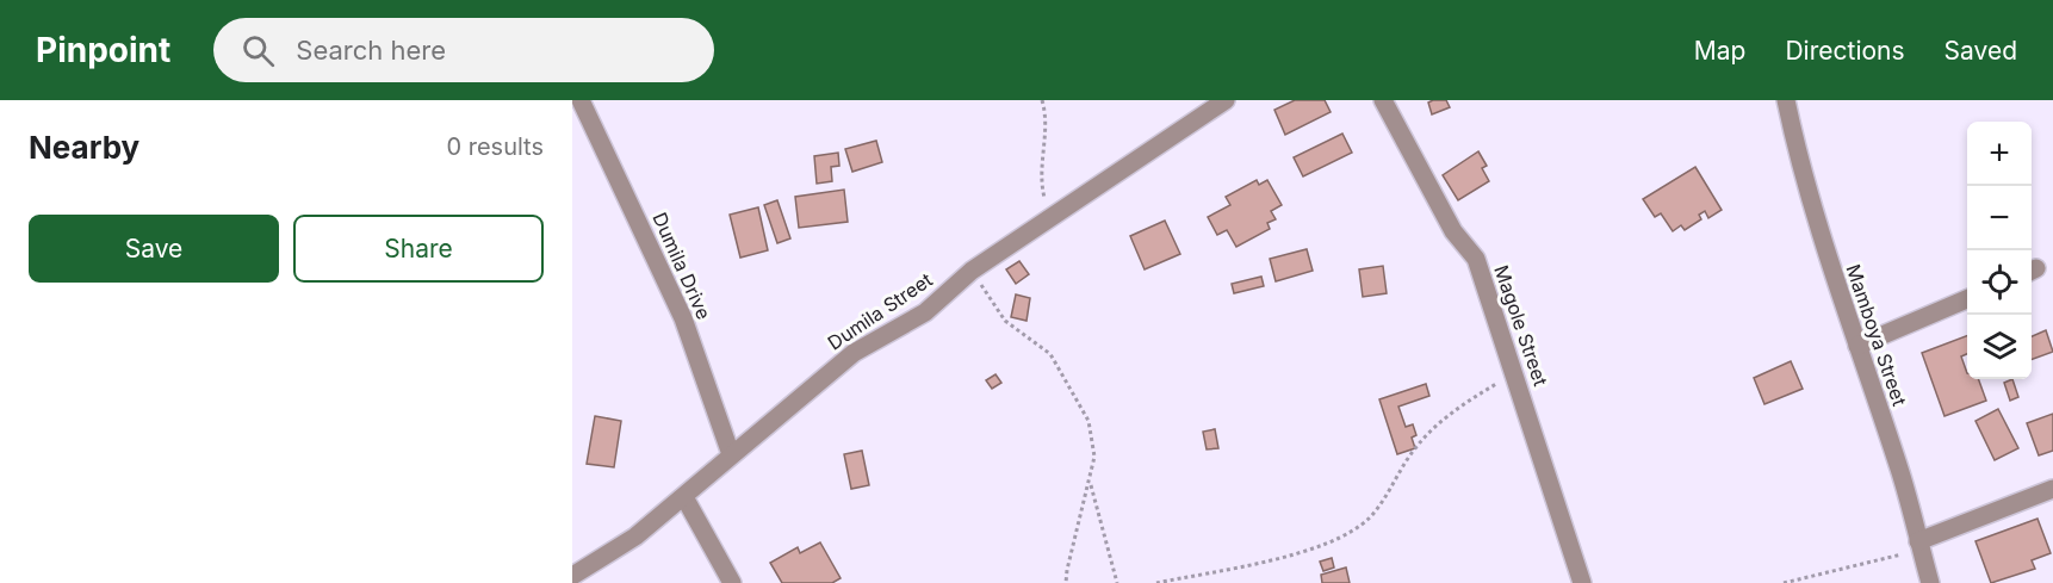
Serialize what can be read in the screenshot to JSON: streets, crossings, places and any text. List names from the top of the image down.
{
  "streets": {
    "street": [
      "Dumila Drive",
      "Dumila Street",
      "Magole Street",
      "Mamboya Street"
    ]
  },
  "crossings": [
    ["Dumila Drive", "Dumila Street"]
  ],
  "page": {
    "header": "Pinpoint",
    "search": "Search here",
    "nav": ["Map", "Directions", "Saved"],
    "heading": ["Nearby", "0 results"],
    "map_buttons": ["+", "−"],
    "buttons": ["Save", "Share"]
  }
}
